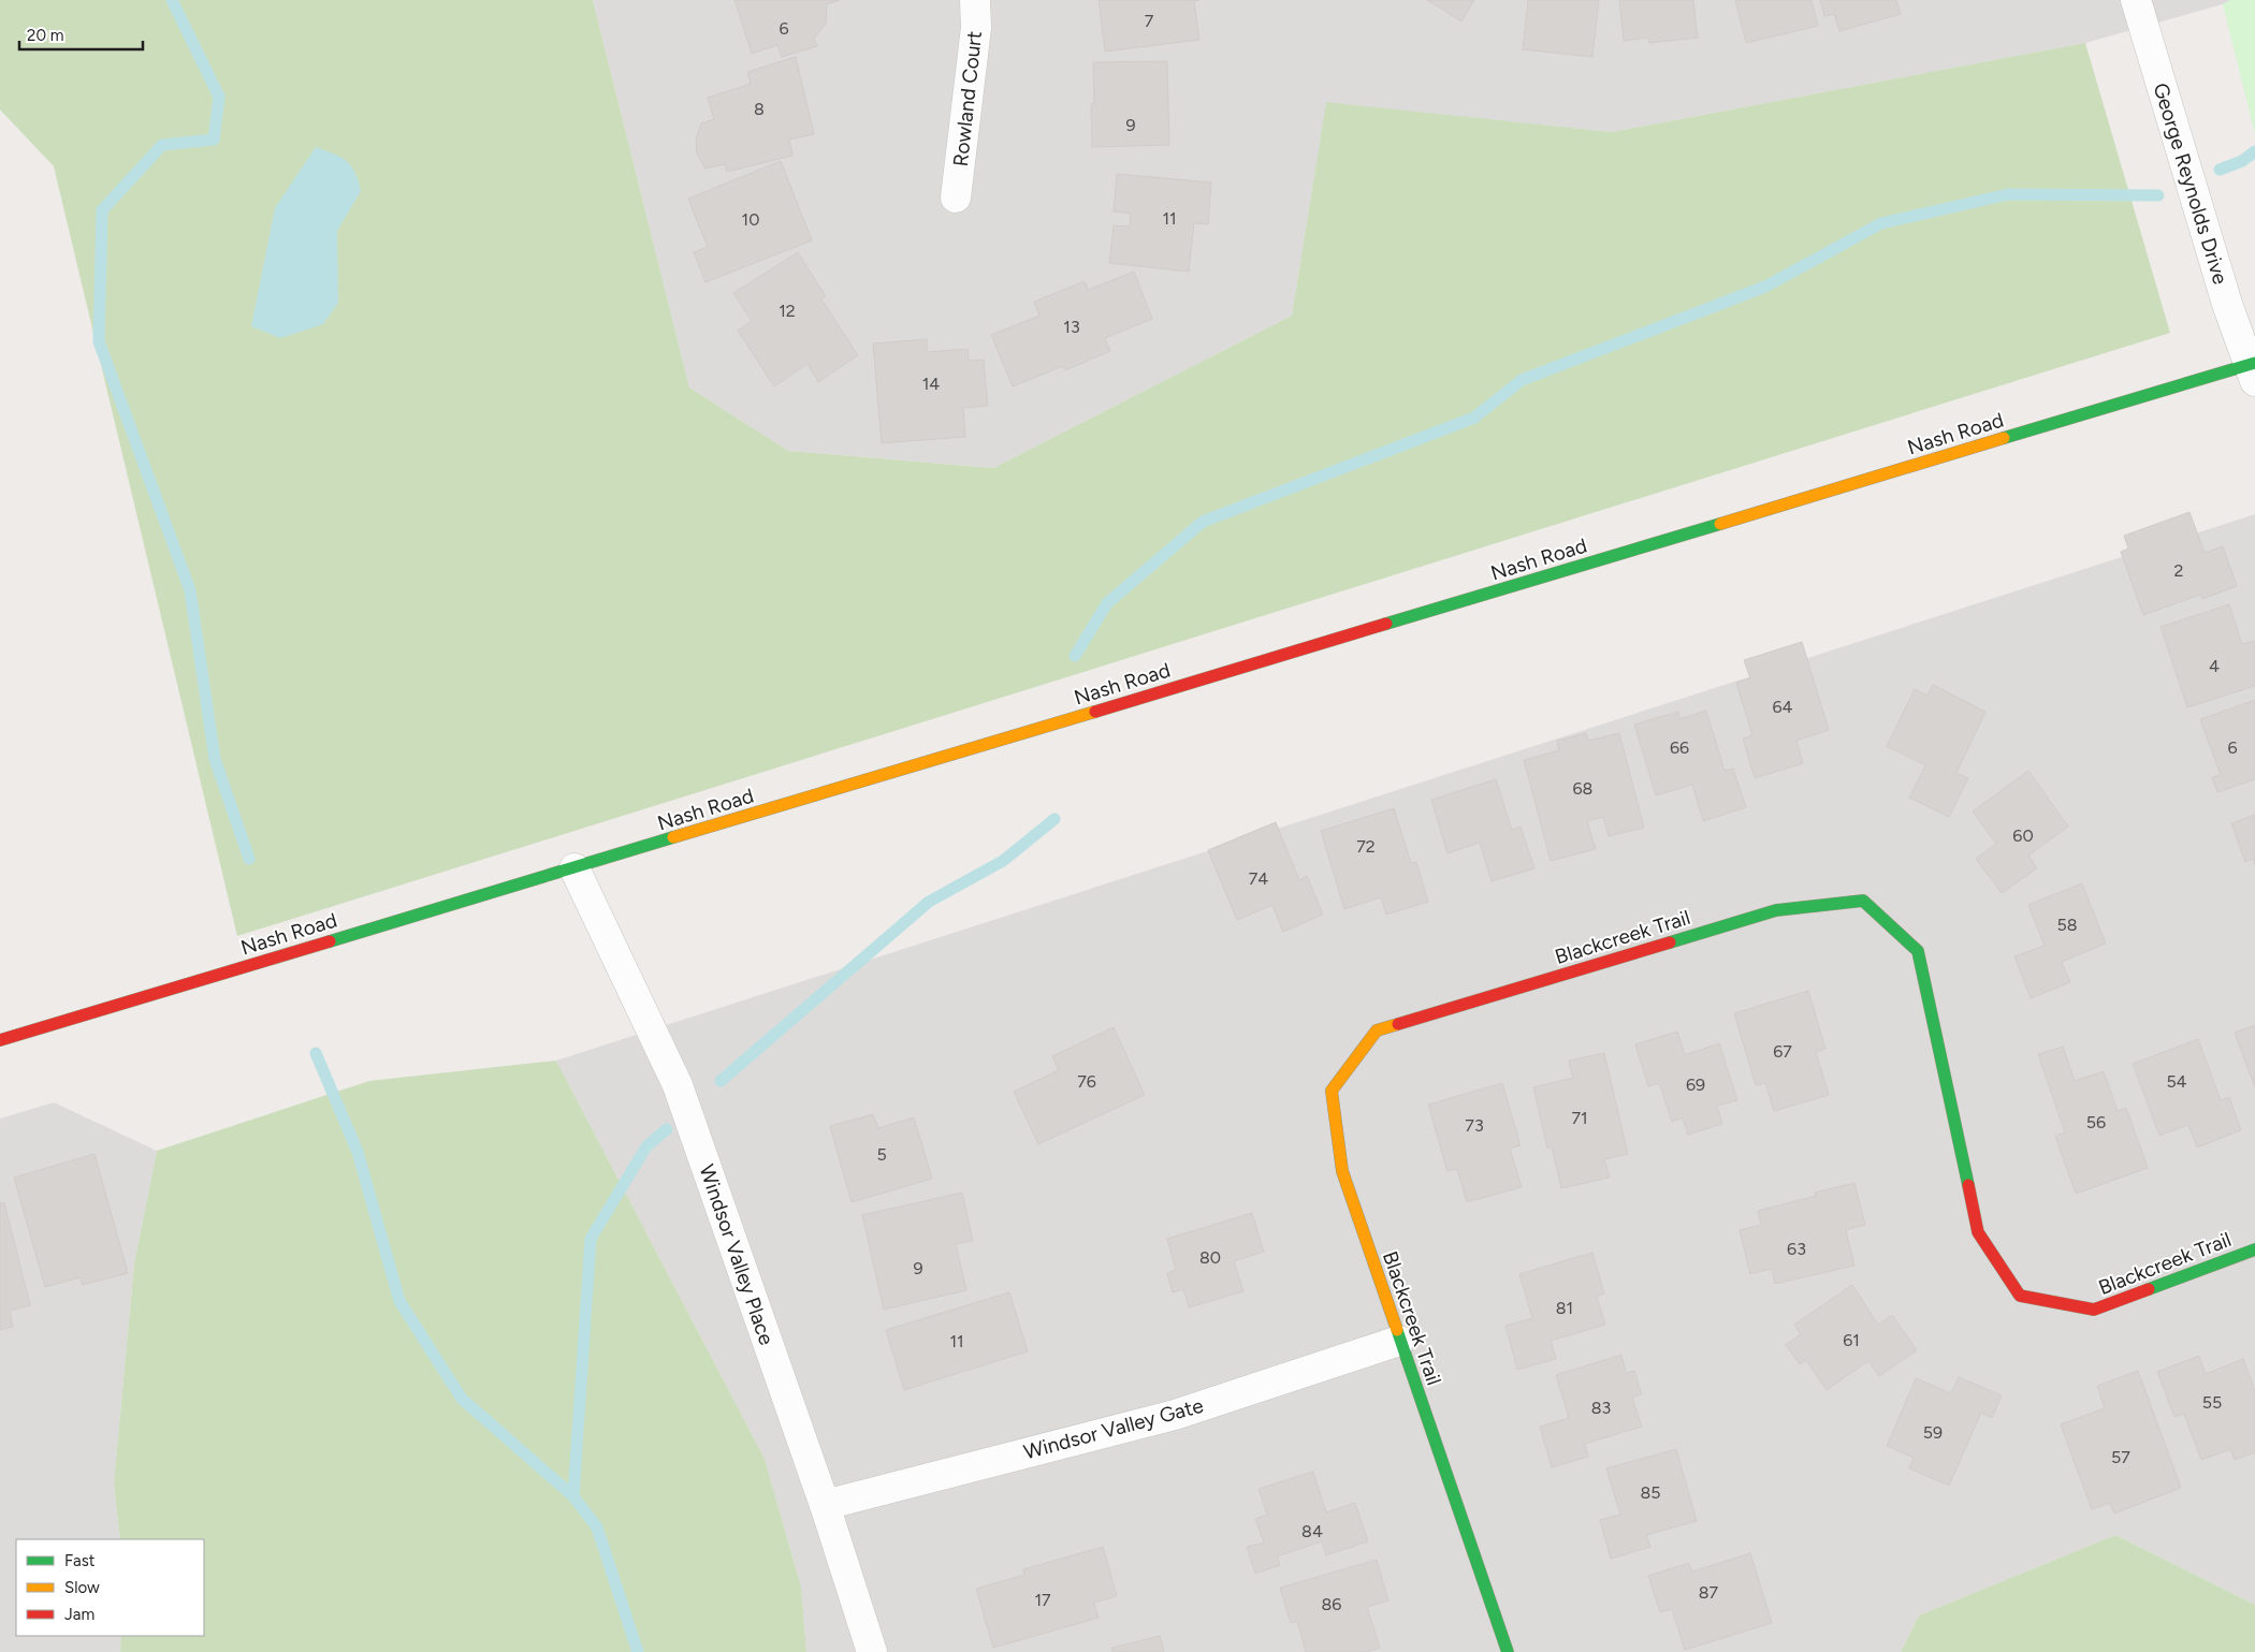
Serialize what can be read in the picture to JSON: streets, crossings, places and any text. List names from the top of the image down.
{
  "streets": {
    "street": [
      "Rowland Court",
      "George Reynolds Drive",
      "Nash Road",
      "Blackcreek Trail",
      "Windsor Valley Place",
      "Windsor Valley Gate"
    ]
  },
  "crossings": [
    ["George Reynolds Drive", "Nash Road"],
    ["Nash Road", "Windsor Valley Place"],
    ["Blackcreek Trail", "Windsor Valley Gate"],
    ["Windsor Valley Place", "Windsor Valley Gate"]
  ],
  "house_numbers": [
    "7",
    "6",
    "8",
    "9",
    "11",
    "10",
    "12",
    "13",
    "14",
    "2",
    "4",
    "64",
    "66",
    "6",
    "68",
    "60",
    "72",
    "74",
    "58",
    "67",
    "76",
    "54",
    "69",
    "71",
    "56",
    "73",
    "5",
    "63",
    "80",
    "9",
    "81",
    "61",
    "11",
    "55",
    "83",
    "59",
    "57",
    "85",
    "84",
    "87",
    "17",
    "86"
  ],
  "legend": ["Fast", "Slow", "Jam"],
  "scale_bar": "20 m"
}
